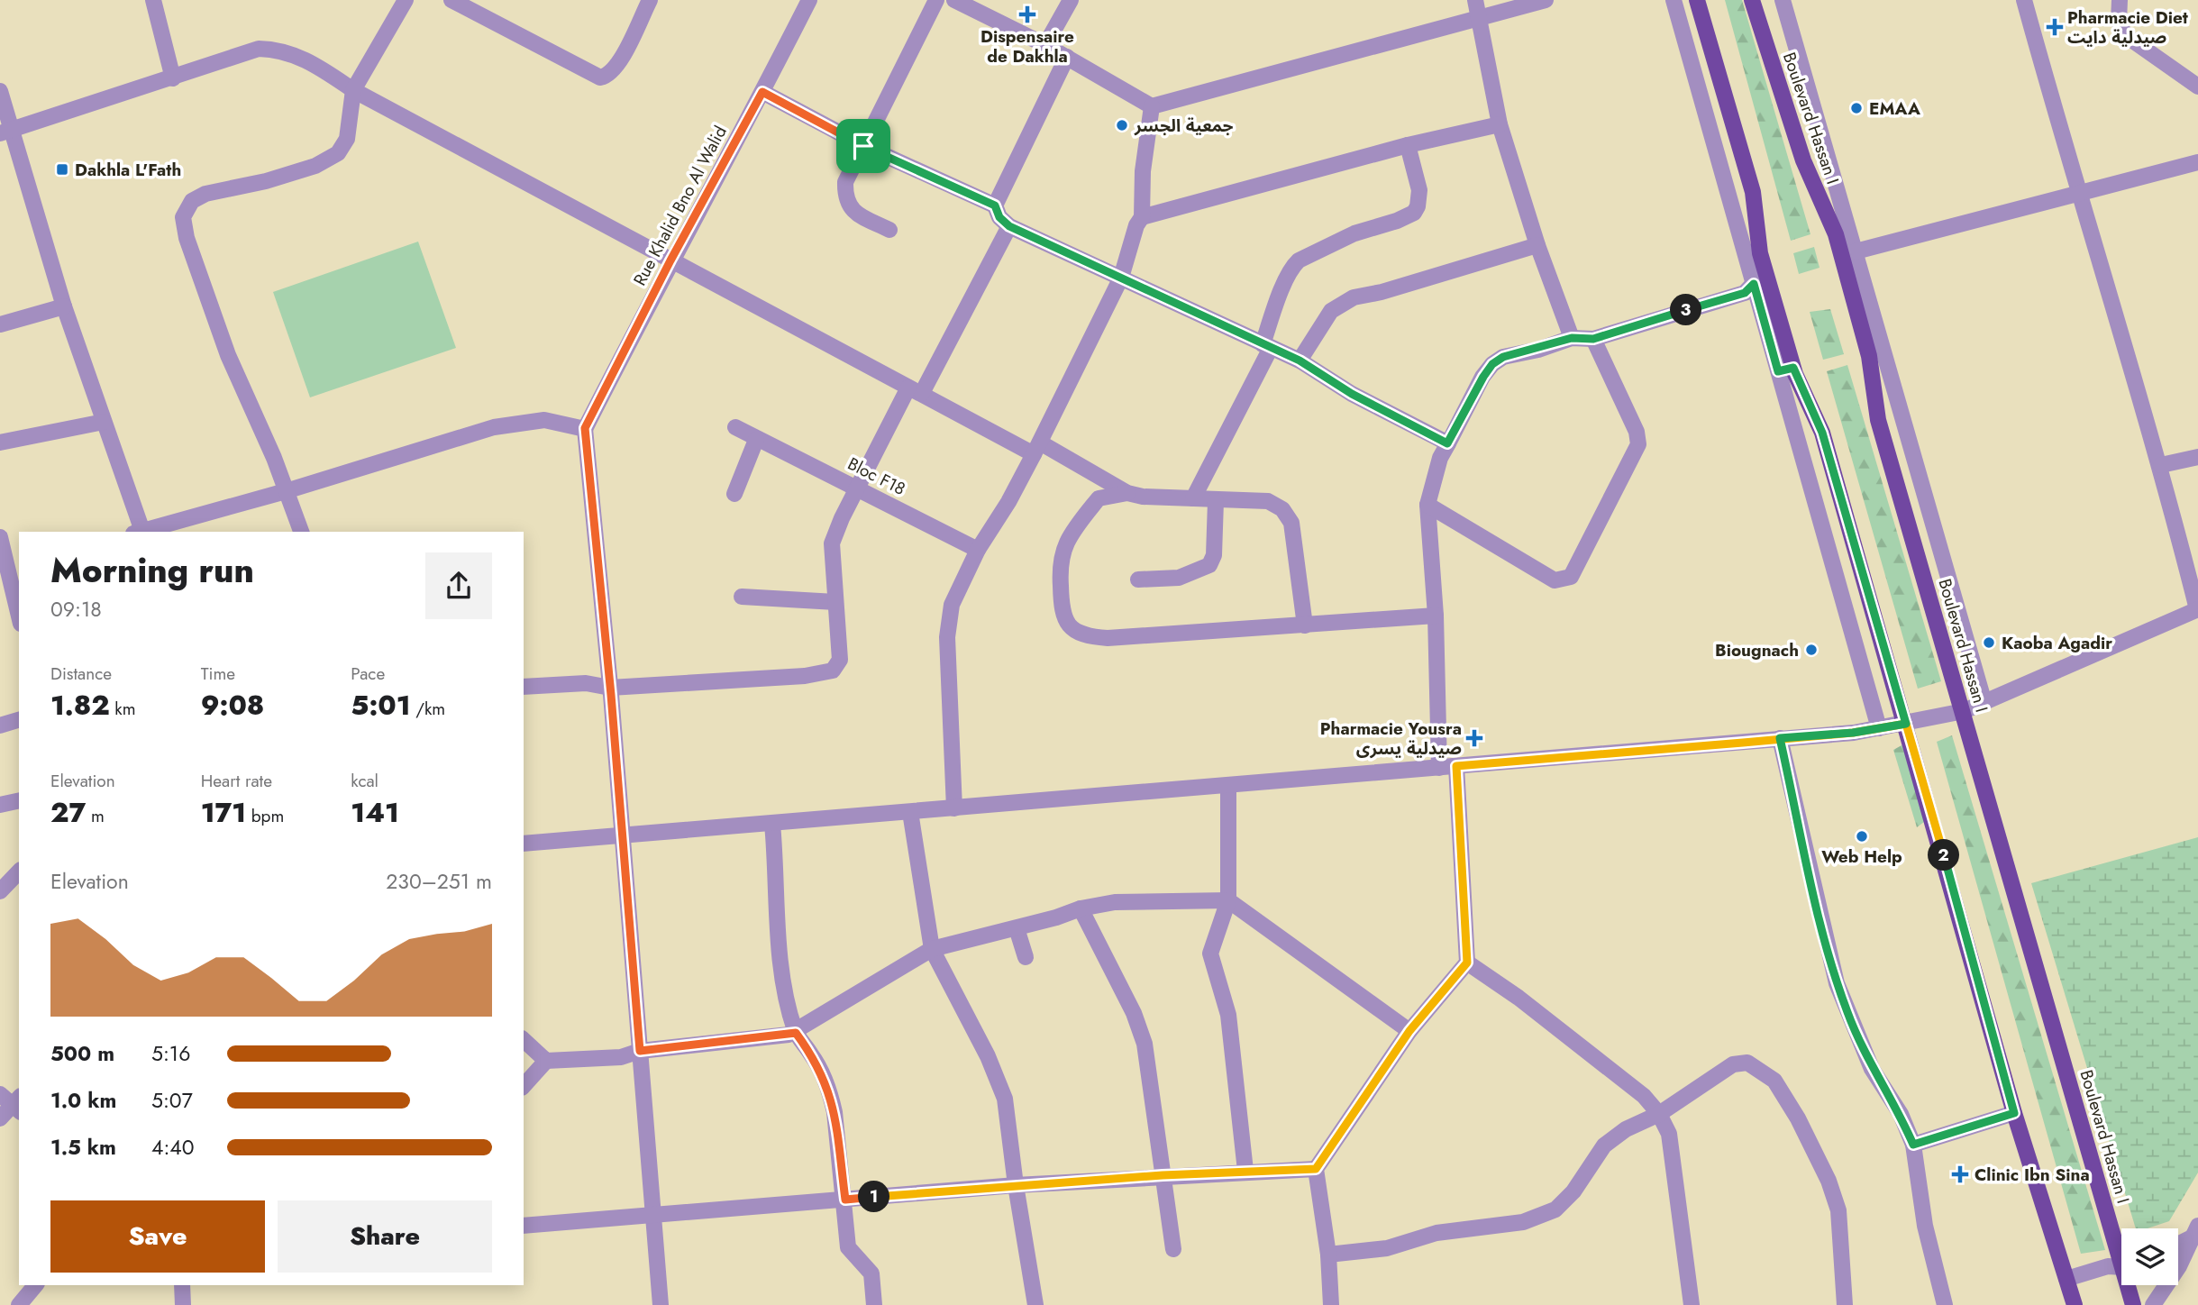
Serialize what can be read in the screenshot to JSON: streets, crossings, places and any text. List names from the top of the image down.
{
  "streets": {
    "main road": ["Boulevard Hassan I"],
    "street": ["Rue Khalid Bno Al Walid", "Bloc F18"]
  },
  "places": {
    "health": [
      "Dispensaire de Dakhla",
      "Pharmacie Diet صيدلية دايت",
      "Pharmacie Yousra صيدلية يسرى",
      "Clinic Ibn Sina"
    ],
    "other": [
      "EMAA",
      "جمعية الجسر",
      "Kaoba Agadir",
      "Biougnach",
      "Web Help"
    ],
    "transit": ["Dakhla L'Fath"]
  },
  "page": {
    "pins": ["3", "2", "1"],
    "heading": ["Morning run", "09:18"],
    "stats": [
      ["Distance", "1.82 km"],
      ["Time", "9:08"],
      ["Pace", "5:01 /km"],
      ["Elevation", "27 m"],
      ["Heart rate", "171 bpm"],
      ["kcal", "141"]
    ],
    "chart": ["Elevation", "230–251 m"],
    "list": [
      {
        "name": "500 m",
        "note": "5:16"
      },
      {
        "name": "1.0 km",
        "note": "5:07"
      },
      {
        "name": "1.5 km",
        "note": "4:40"
      }
    ],
    "buttons": ["Save", "Share"]
  }
}
